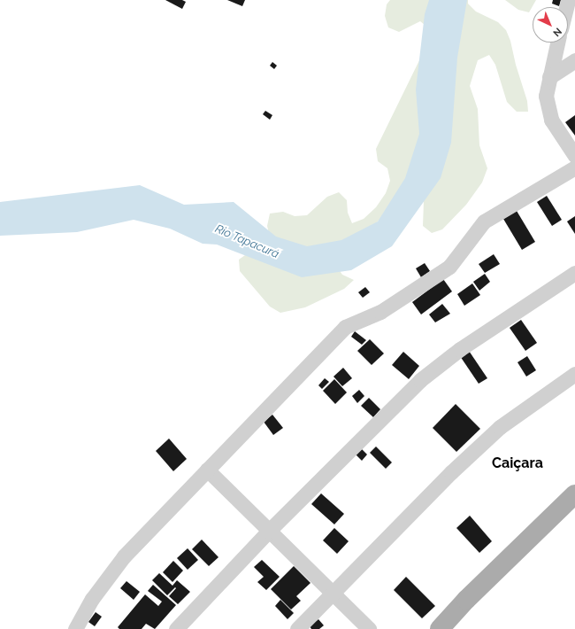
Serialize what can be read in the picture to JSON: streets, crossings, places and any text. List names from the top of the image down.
{
  "districts": ["Caiçara"],
  "water": ["Rio Tapacurá"],
  "north": "bottom right"
}
